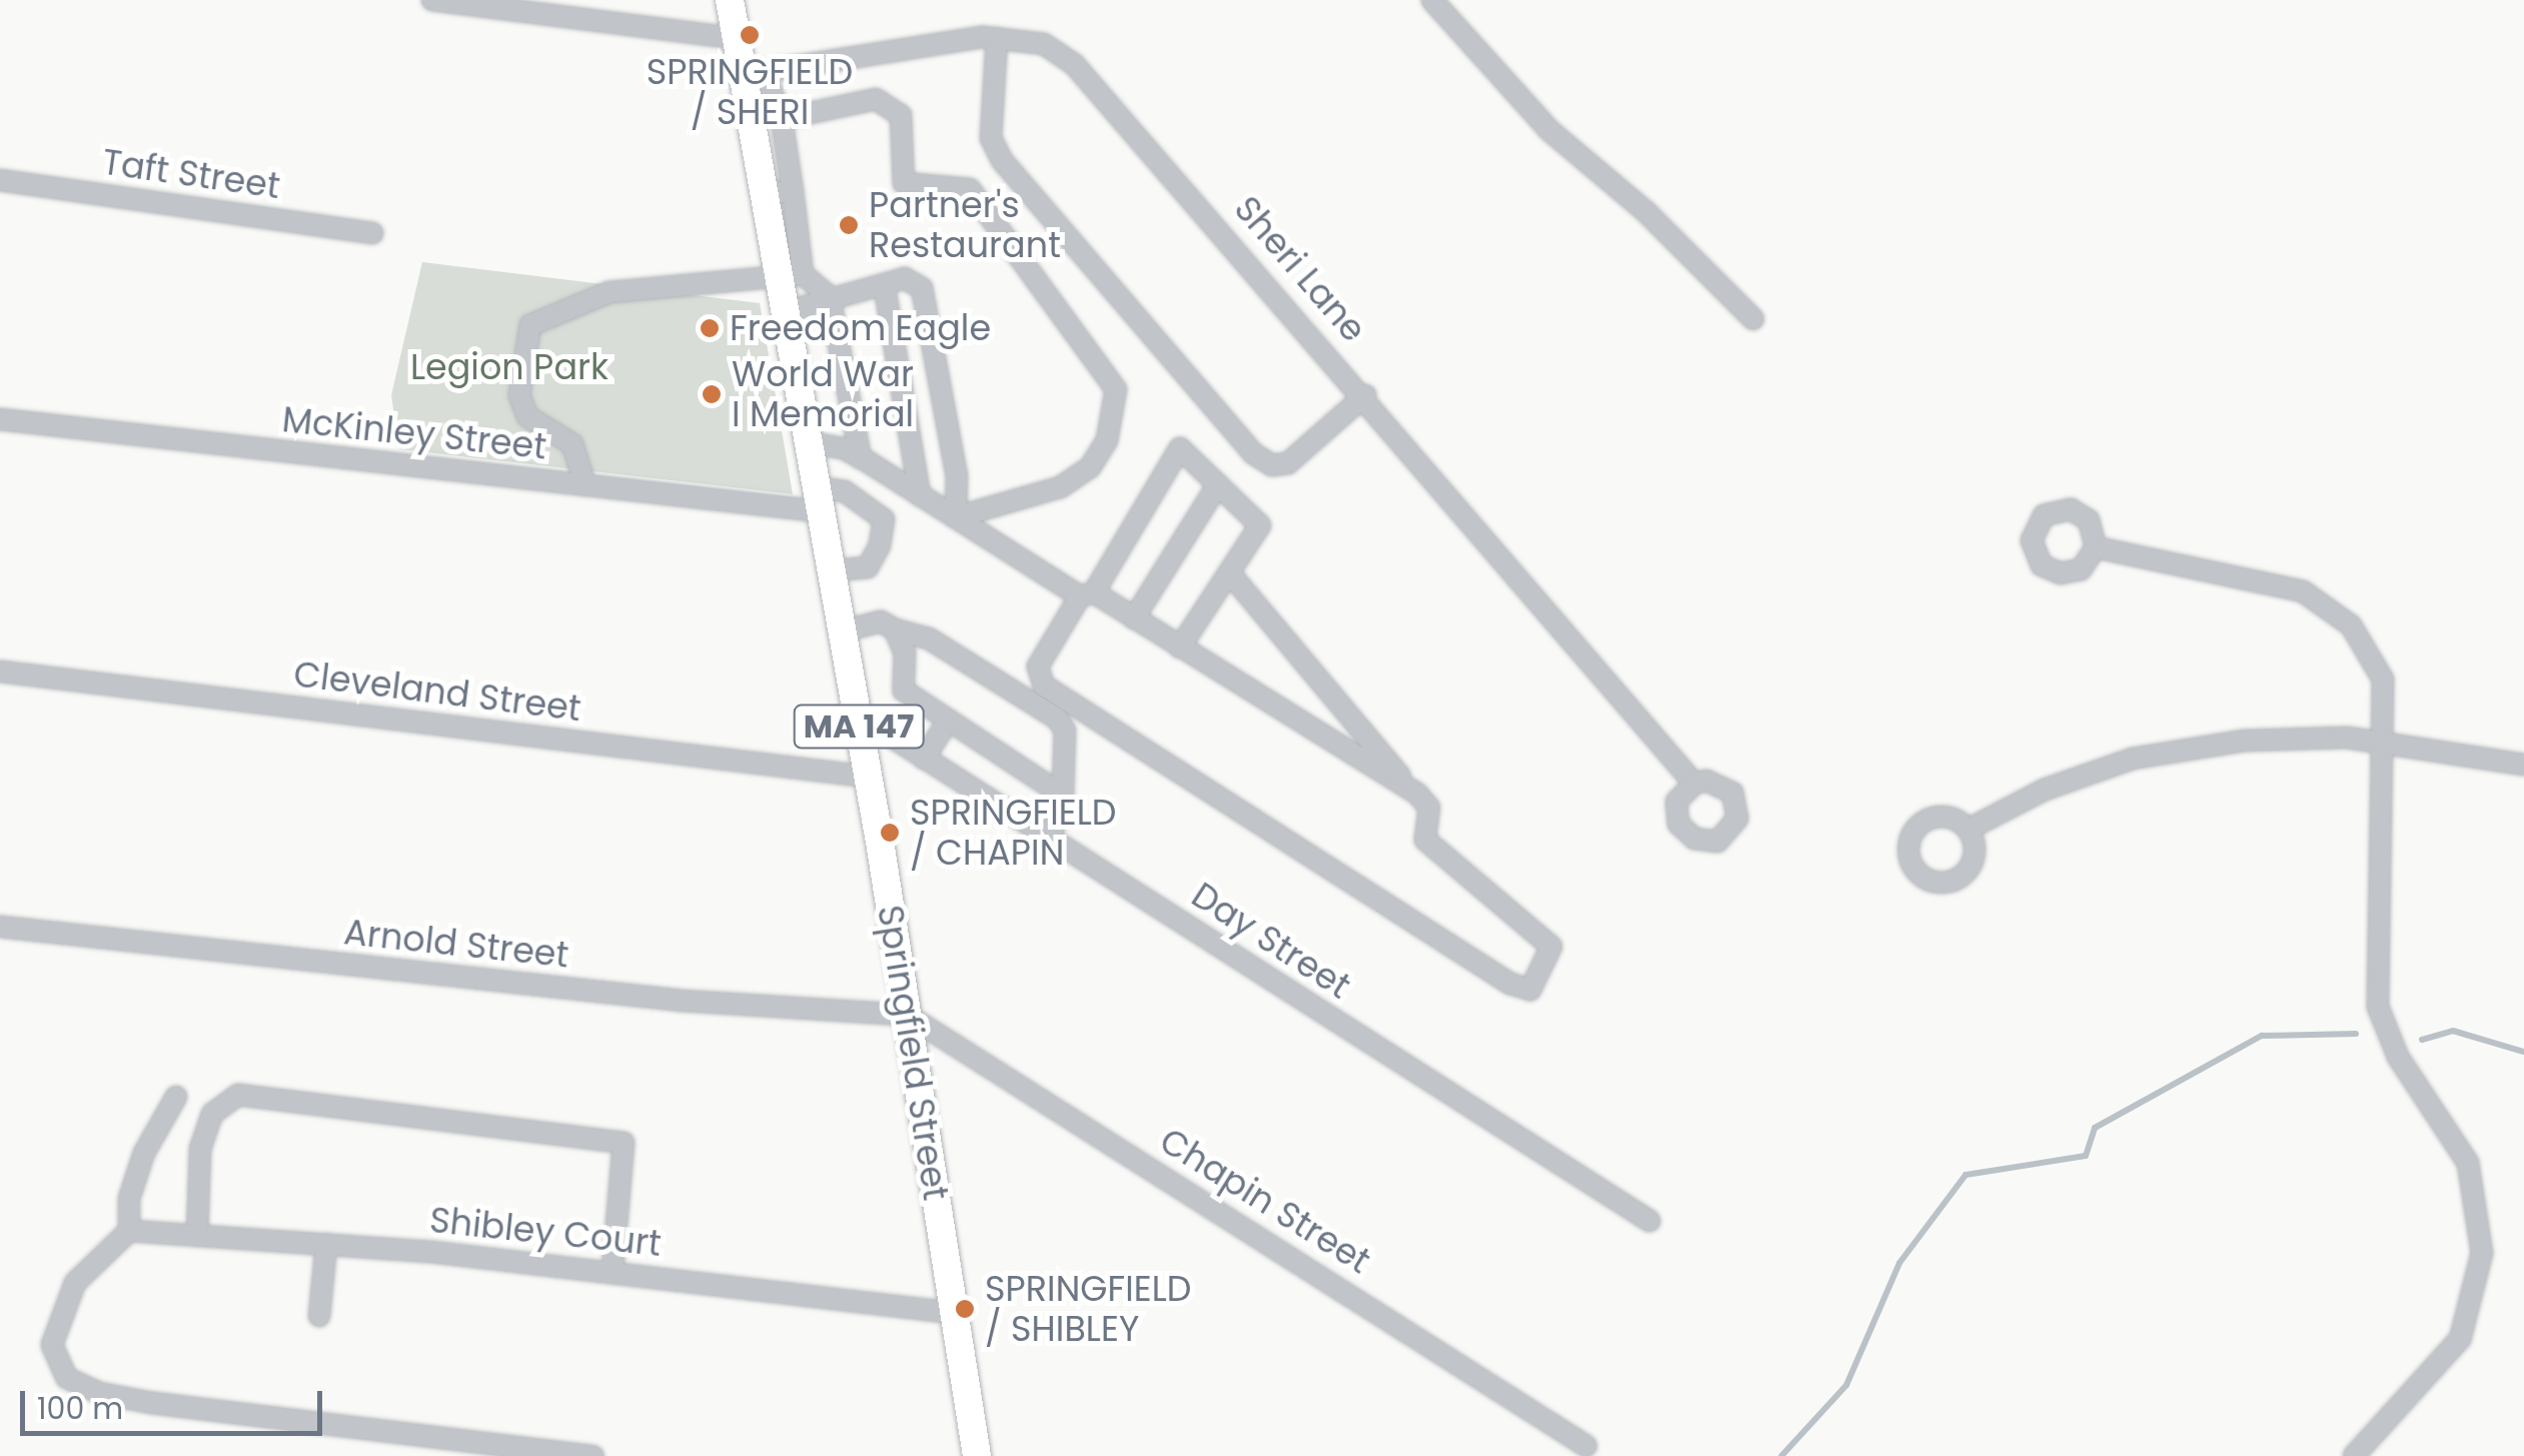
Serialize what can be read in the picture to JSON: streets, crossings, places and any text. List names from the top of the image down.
{
  "streets": {
    "main road": ["MA 147", "Springfield Street"],
    "street": [
      "Taft Street",
      "Sheri Lane",
      "McKinley Street",
      "Cleveland Street",
      "Day Street",
      "Arnold Street",
      "Chapin Street",
      "Shibley Court"
    ]
  },
  "crossings": [
    ["Sheri Lane", "Springfield Street"],
    ["McKinley Street", "Springfield Street"],
    ["Cleveland Street", "Springfield Street"],
    ["Day Street", "Springfield Street"],
    ["Arnold Street", "Springfield Street"],
    ["Arnold Street", "Chapin Street"],
    ["Springfield Street", "Chapin Street"],
    ["Springfield Street", "Shibley Court"]
  ],
  "parks": ["Legion Park"],
  "places": [
    "SPRINGFIELD / SHERI",
    "Partner's Restaurant",
    "Freedom Eagle",
    "World War I Memorial",
    "SPRINGFIELD / CHAPIN",
    "SPRINGFIELD / SHIBLEY"
  ],
  "scale_bar": "100 m"
}
